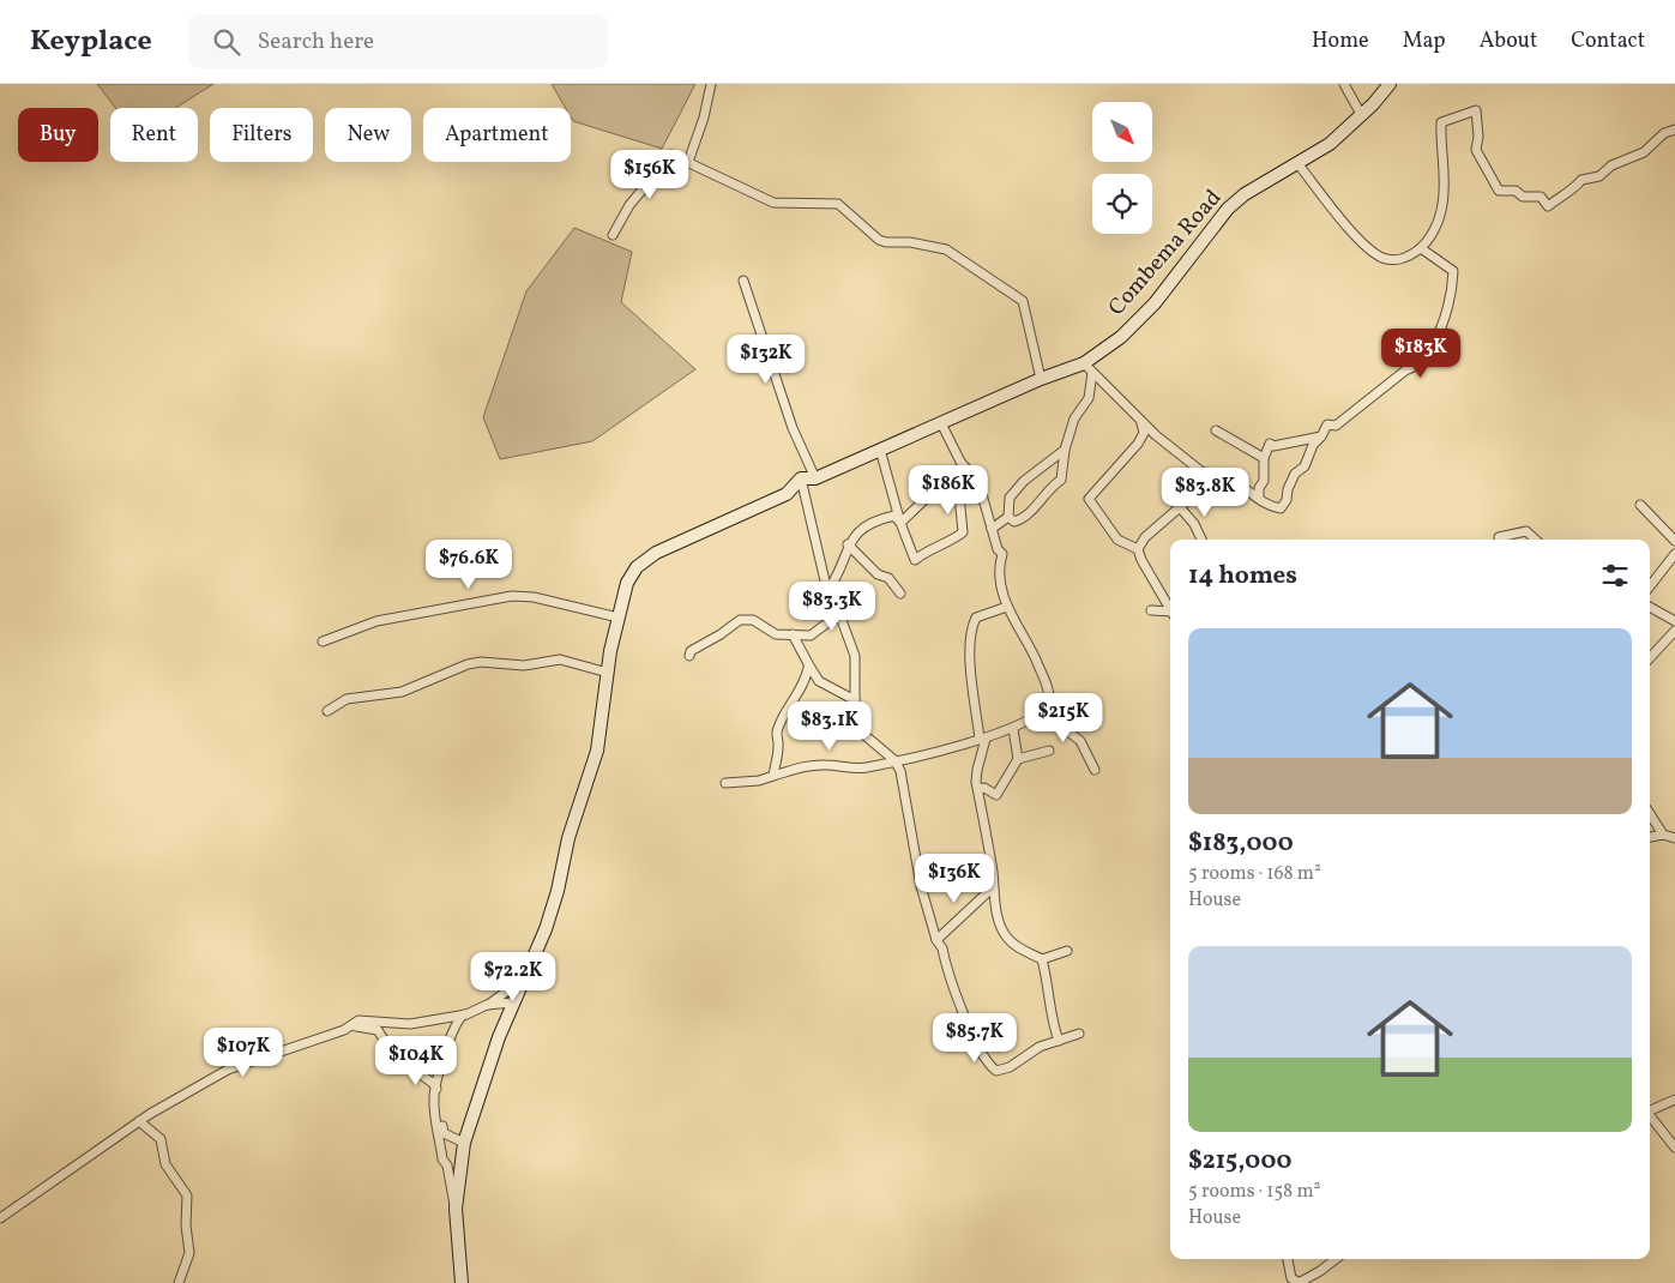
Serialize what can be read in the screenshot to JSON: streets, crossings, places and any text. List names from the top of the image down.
{
  "streets": {
    "street": ["Combema Road"]
  },
  "north": "bottom right",
  "page": {
    "header": "Keyplace",
    "search": "Search here",
    "nav": [
      "Home",
      "Map",
      "About",
      "Contact"
    ],
    "chip": [
      "Buy",
      "Rent",
      "Filters",
      "New",
      "Apartment"
    ],
    "price": [
      "$156K",
      "$183K",
      "$132K",
      "$186K",
      "$83.8K",
      "$76.6K",
      "$83.3K",
      "$215K",
      "$83.1K",
      "$136K",
      "$72.2K",
      "$85.7K",
      "$107K",
      "$104K"
    ],
    "heading": "14 homes",
    "list": [
      {
        "name": "$183,000",
        "note": "5 rooms · 168 m² · House"
      },
      {
        "name": "$215,000",
        "note": "5 rooms · 158 m² · House"
      }
    ]
  }
}
